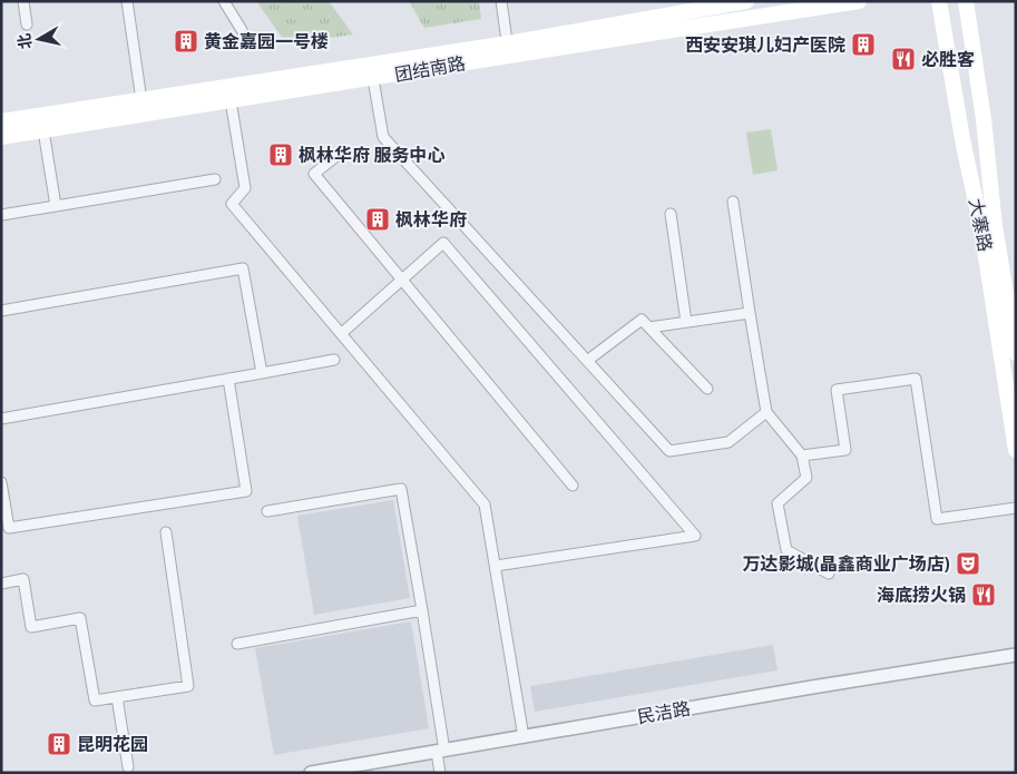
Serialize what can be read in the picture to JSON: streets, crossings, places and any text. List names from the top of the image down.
{
  "streets": {
    "main road": ["团结南路", "大寨路"],
    "street": ["民洁路"]
  },
  "places": {
    "building": [
      "黄金嘉园一号楼",
      "西安安琪儿妇产医院",
      "枫林华府 服务中心",
      "枫林华府",
      "昆明花园"
    ],
    "restaurant": ["必胜客", "海底捞火锅"],
    "theatre": ["万达影城(晶鑫商业广场店)"]
  },
  "north": "left"
}
